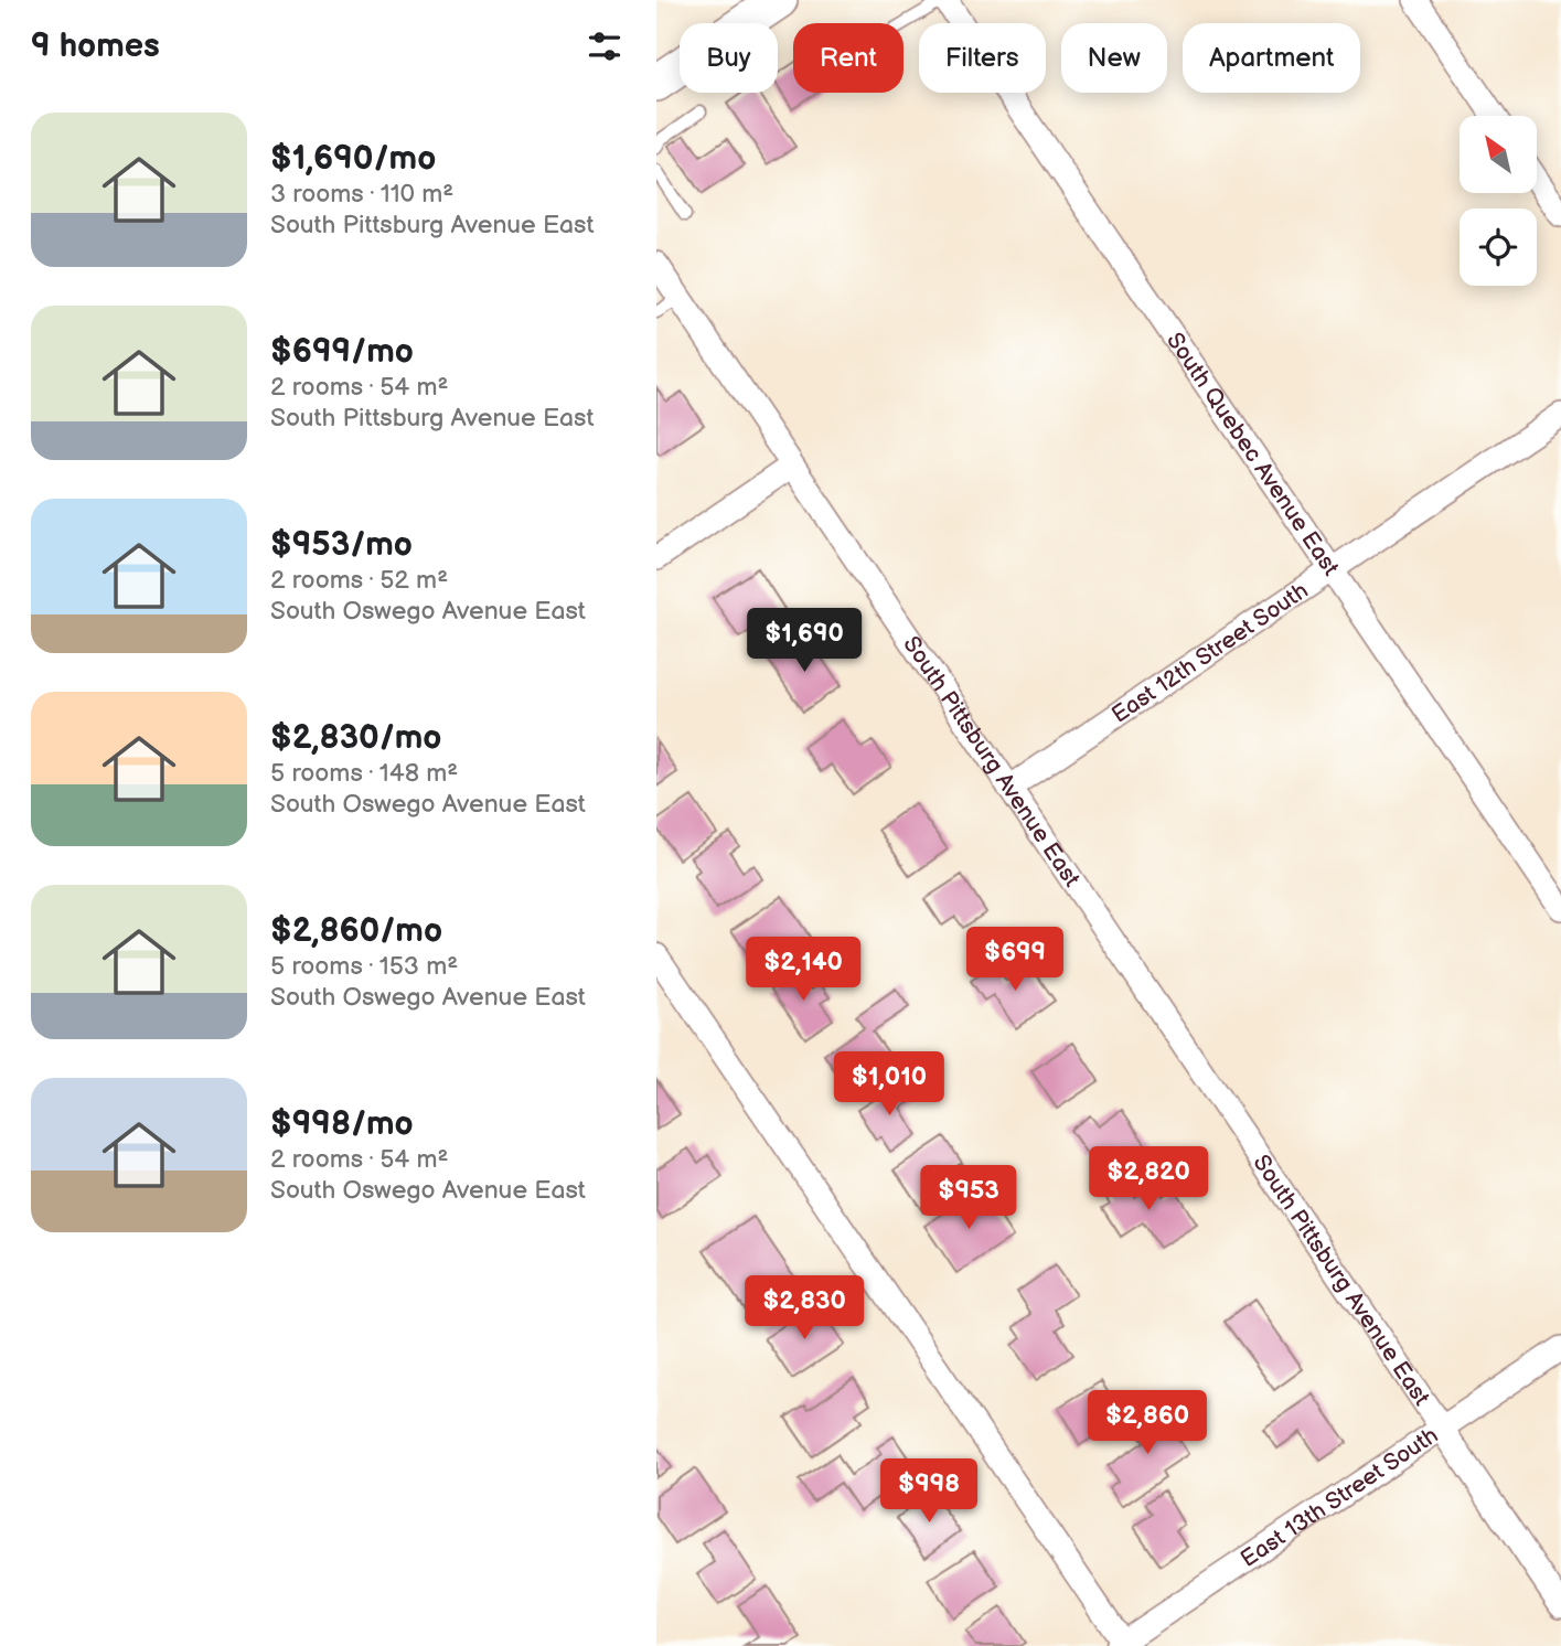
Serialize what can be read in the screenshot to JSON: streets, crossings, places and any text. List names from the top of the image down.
{
  "streets": {
    "street": [
      "South Quebec Avenue East",
      "East 12th Street South",
      "South Pittsburg Avenue East",
      "East 13th Street South"
    ]
  },
  "crossings": [
    ["South Quebec Avenue East", "East 12th Street South"],
    ["East 12th Street South", "South Pittsburg Avenue East"],
    ["South Pittsburg Avenue East", "East 13th Street South"]
  ],
  "north": "top left",
  "page": {
    "heading": "9 homes",
    "chip": [
      "Buy",
      "Rent",
      "Filters",
      "New",
      "Apartment"
    ],
    "list": [
      {
        "name": "$1,690/mo",
        "note": "3 rooms · 110 m² · South Pittsburg Avenue East"
      },
      {
        "name": "$699/mo",
        "note": "2 rooms · 54 m² · South Pittsburg Avenue East"
      },
      {
        "name": "$953/mo",
        "note": "2 rooms · 52 m² · South Oswego Avenue East"
      },
      {
        "name": "$2,830/mo",
        "note": "5 rooms · 148 m² · South Oswego Avenue East"
      },
      {
        "name": "$2,860/mo",
        "note": "5 rooms · 153 m² · South Oswego Avenue East"
      },
      {
        "name": "$998/mo",
        "note": "2 rooms · 54 m² · South Oswego Avenue East"
      }
    ],
    "price": [
      "$1,690",
      "$699",
      "$2,140",
      "$1,010",
      "$2,820",
      "$953",
      "$2,830",
      "$2,860",
      "$998"
    ]
  }
}
